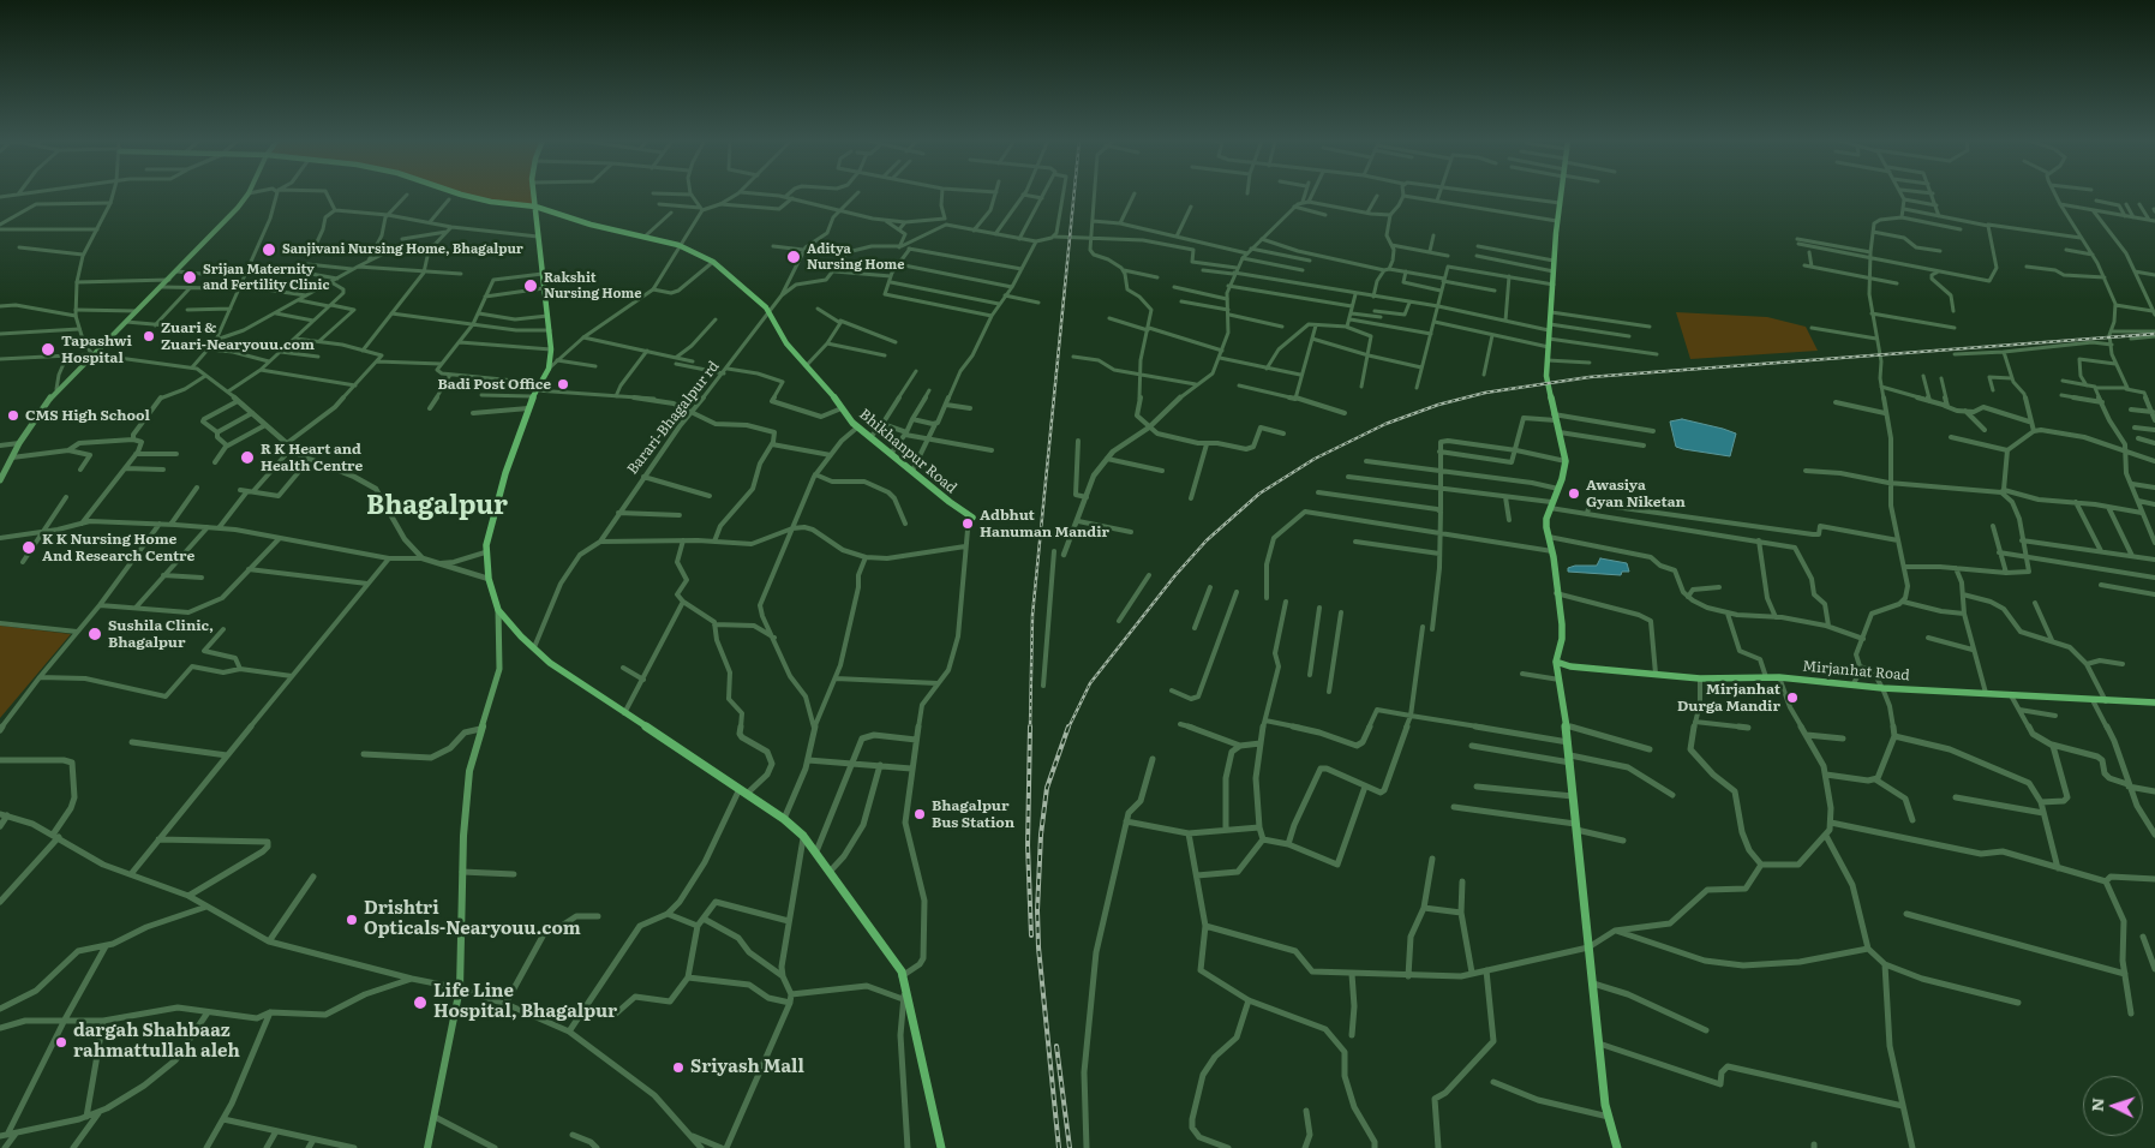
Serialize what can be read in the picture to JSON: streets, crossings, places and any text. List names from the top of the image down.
{
  "streets": {
    "main road": ["Bhikhanpur Road", "Mirjanhat Road"],
    "street": ["Barari-Bhagalpur rd"]
  },
  "crossings": [
    ["Barari-Bhagalpur rd", "Bhikhanpur Road"]
  ],
  "districts": ["Bhagalpur"],
  "places": [
    "Sanjivani Nursing Home, Bhagalpur",
    "Aditya Nursing Home",
    "Srijan Maternity and Fertility Clinic",
    "Rakshit Nursing Home",
    "Zuari & Zuari-Nearyouu.com",
    "Tapashwi Hospital",
    "Badi Post Office",
    "CMS High School",
    "R K Heart and Health Centre",
    "Awasiya Gyan Niketan",
    "Adbhut Hanuman Mandir",
    "K K Nursing Home And Research Centre",
    "Sushila Clinic, Bhagalpur",
    "Mirjanhat Durga Mandir",
    "Bhagalpur Bus Station",
    "Drishtri Opticals-Nearyouu.com",
    "Life Line Hospital, Bhagalpur",
    "dargah Shahbaaz rahmattullah aleh",
    "Sriyash Mall"
  ],
  "north": "left"
}
